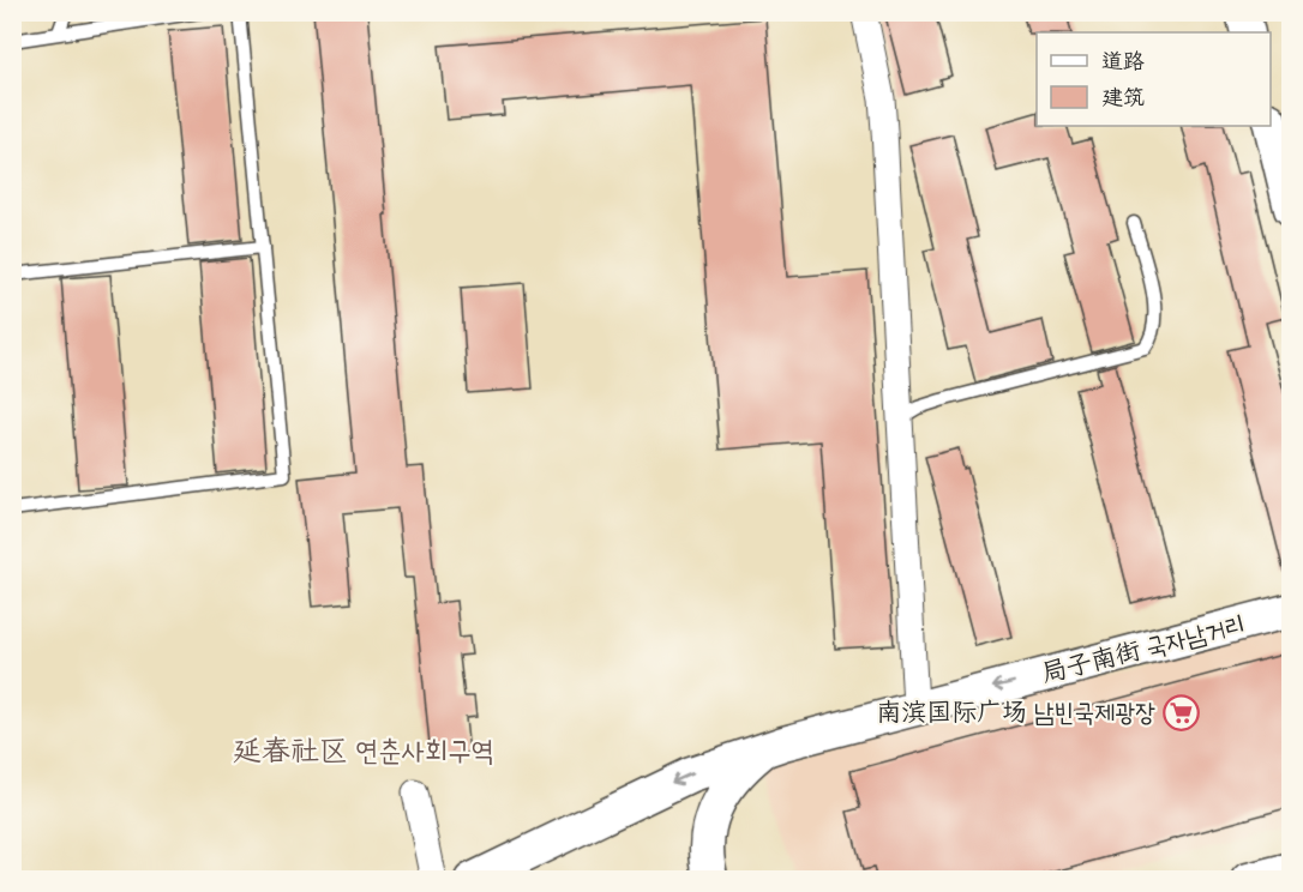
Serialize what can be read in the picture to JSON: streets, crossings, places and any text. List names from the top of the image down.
{
  "streets": {
    "main road": ["局子南街 국자남거리"]
  },
  "one_way": ["局子南街 국자남거리"],
  "districts": ["延春社区 연춘사회구역"],
  "places": {
    "supermarket": ["南滨国际广场 남빈국제광장"]
  },
  "legend": ["道路", "建筑"]
}
